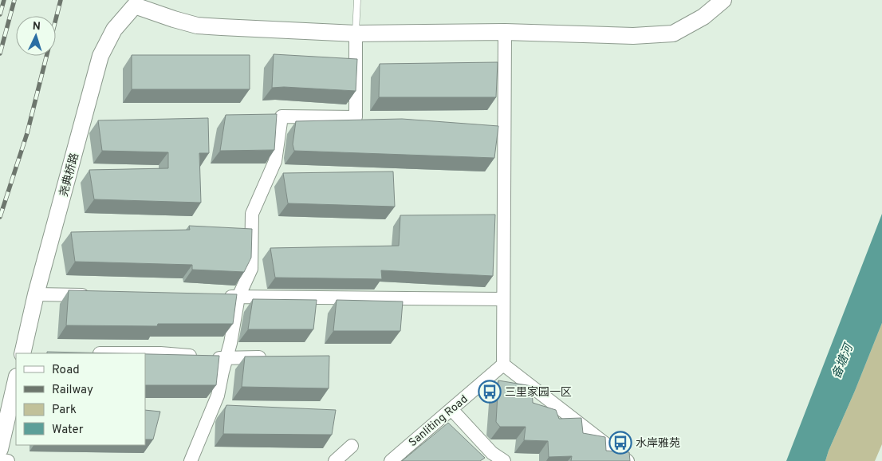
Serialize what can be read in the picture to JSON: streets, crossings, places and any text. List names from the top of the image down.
{
  "streets": {
    "street": ["尧典桥路", "Sanliting Road"]
  },
  "water": ["备塘河"],
  "places": {
    "bus stop": ["三里家园一区", "水岸雅苑"]
  },
  "legend": [
    "Road",
    "Railway",
    "Park",
    "Water"
  ],
  "north": "top"
}
